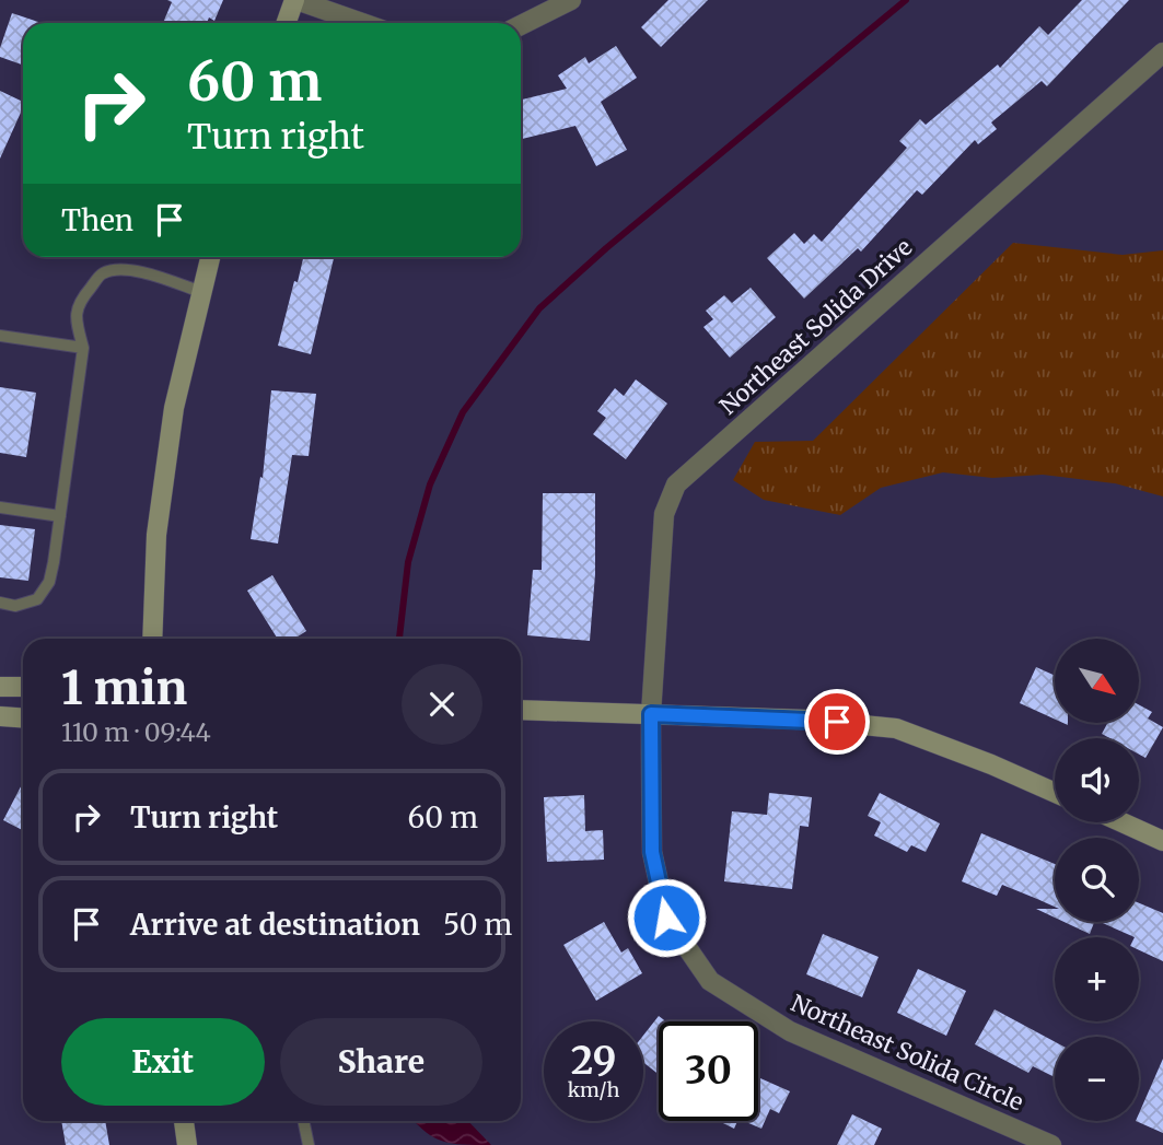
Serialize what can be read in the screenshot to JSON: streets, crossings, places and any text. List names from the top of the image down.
{
  "streets": {
    "street": ["Northeast Solida Drive", "Northeast Solida Circle"]
  },
  "crossings": [
    ["Northeast Solida Drive", "Northeast Solida Circle"]
  ],
  "north": "bottom right",
  "page": {
    "turn": ["60 m", "Turn right"],
    "then": "Then",
    "map_buttons": ["+", "−"],
    "heading": ["1 min", "110 m · 09:44"],
    "list": [
      {
        "name": "Turn right",
        "value": "60 m"
      },
      {
        "name": "Arrive at destination",
        "value": "50 m"
      }
    ],
    "buttons": ["Exit", "Share"],
    "speed": "29 km/h",
    "limit": "30"
  }
}
